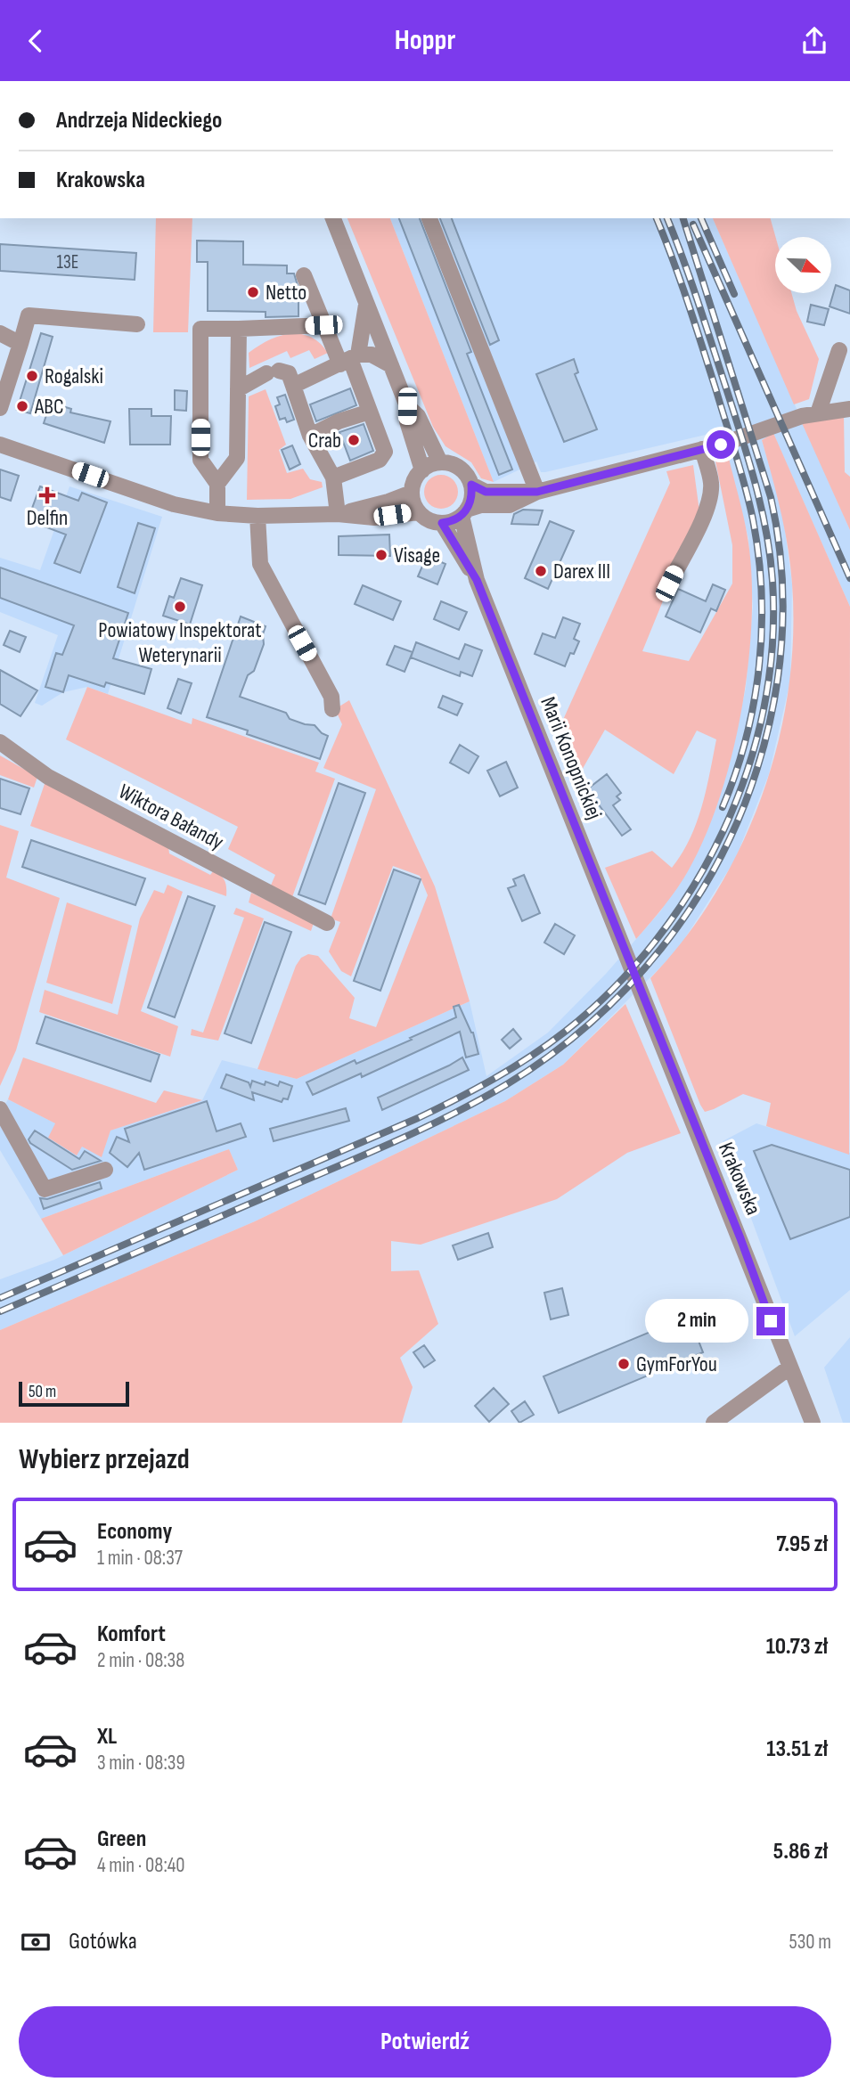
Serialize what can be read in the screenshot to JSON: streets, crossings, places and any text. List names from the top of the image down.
{
  "streets": {
    "street": ["Marii Konopnickiej", "Wiktora Bałandy", "Krakowska"]
  },
  "crossings": [
    ["Marii Konopnickiej", "Krakowska"]
  ],
  "places": {
    "other": [
      "Netto",
      "Rogalski",
      "ABC",
      "Crab",
      "Visage",
      "Darex III",
      "Powiatowy Inspektorat Weterynarii",
      "GymForYou"
    ],
    "health": ["Delfin"]
  },
  "house_numbers": ["13E"],
  "scale_bar": "50 m",
  "north": "bottom right",
  "page": {
    "header": "Hoppr",
    "banner": ["Andrzeja Nideckiego", "Krakowska"],
    "bubble": "2 min",
    "scale": "50 m",
    "heading": "Wybierz przejazd",
    "list": [
      {
        "name": "Economy",
        "note": "1 min · 08:37",
        "value": "7.95 zł"
      },
      {
        "name": "Komfort",
        "note": "2 min · 08:38",
        "value": "10.73 zł"
      },
      {
        "name": "XL",
        "note": "3 min · 08:39",
        "value": "13.51 zł"
      },
      {
        "name": "Green",
        "note": "4 min · 08:40",
        "value": "5.86 zł"
      }
    ],
    "pay": ["Gotówka", "530 m"],
    "buttons": "Potwierdź"
  }
}
